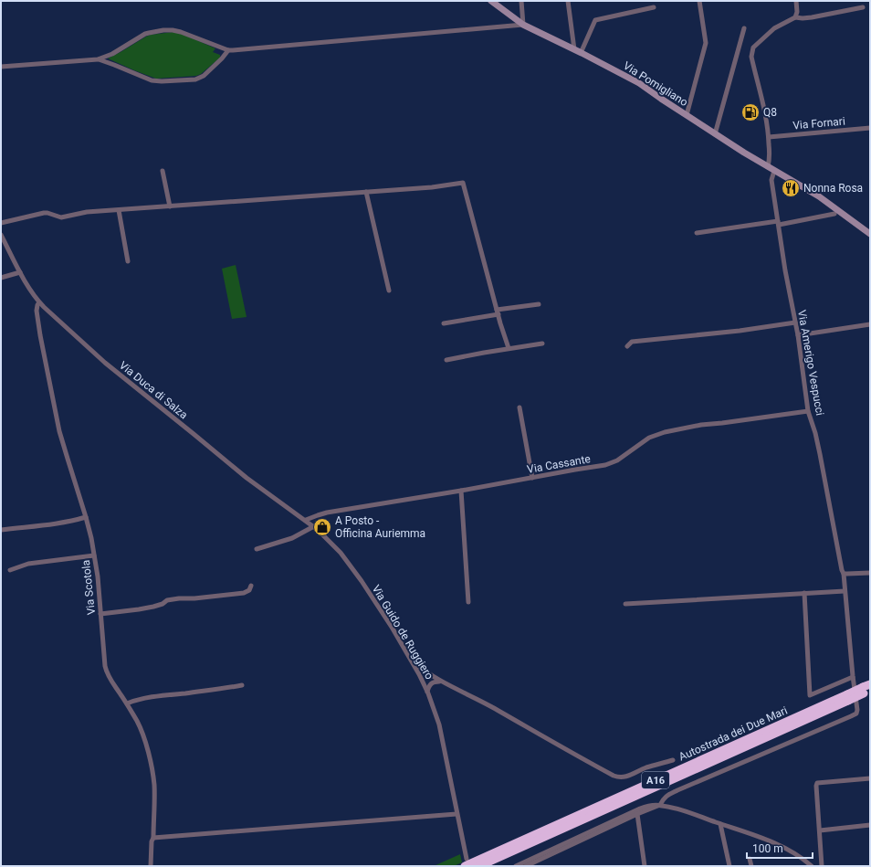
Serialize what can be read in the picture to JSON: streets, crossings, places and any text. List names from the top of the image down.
{
  "streets": {
    "highway": ["Autostrada dei Due Mari", "A16"],
    "street": [
      "Via Pomigliano",
      "Via Fornari",
      "Via Amerigo Vespucci",
      "Via Duca di Salza",
      "Via Cassante",
      "Via Scotola",
      "Via Guido de Ruggiero"
    ]
  },
  "crossings": [
    ["Via Pomigliano", "Via Amerigo Vespucci"],
    ["Via Amerigo Vespucci", "Via Cassante"],
    ["Via Duca di Salza", "Via Cassante"],
    ["Via Duca di Salza", "Via Scotola"],
    ["Via Duca di Salza", "Via Guido de Ruggiero"],
    ["Via Guido de Ruggiero", "Autostrada dei Due Mari"]
  ],
  "places": {
    "fuel station": ["Q8"],
    "restaurant": ["Nonna Rosa"],
    "shop": ["A Posto - Officina Auriemma"]
  },
  "scale_bar": "100 m"
}
